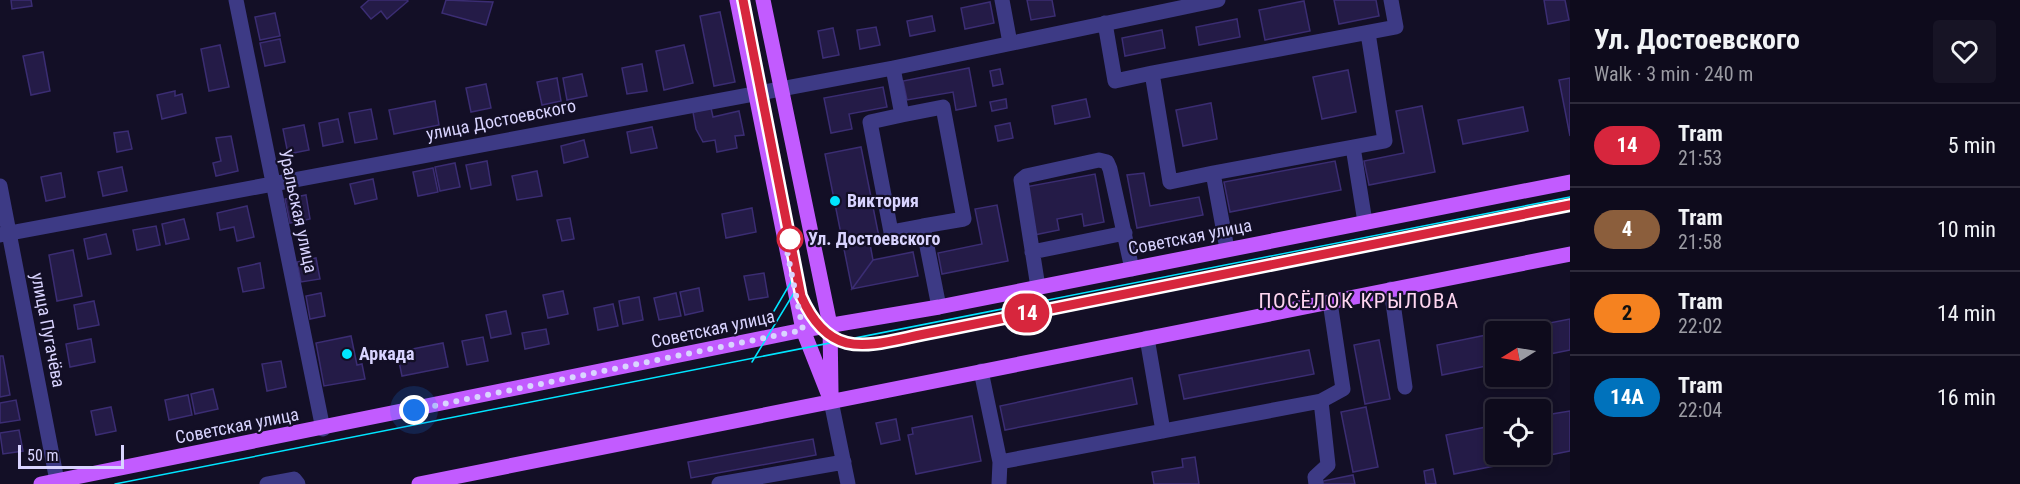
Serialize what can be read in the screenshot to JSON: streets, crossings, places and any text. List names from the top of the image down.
{
  "streets": {
    "main road": ["Советская улица"],
    "street": ["улица Достоевского", "Уральская улица", "улица Пугачёва"]
  },
  "crossings": [
    ["улица Достоевского", "Уральская улица"],
    ["улица Достоевского", "улица Пугачёва"],
    ["Уральская улица", "Советская улица"],
    ["Советская улица", "улица Пугачёва"]
  ],
  "districts": ["ПОСЁЛОК КРЫЛОВА"],
  "places": ["Виктория", "Ул. Достоевского", "Аркада"],
  "lines": ["tram line 14"],
  "scale_bar": "50 m",
  "north": "left",
  "page": {
    "on_map": "14",
    "heading": ["Ул. Достоевского", "Walk · 3 min · 240 m"],
    "list": [
      {
        "mark": "14",
        "name": "Tram",
        "note": "21:53",
        "value": "5 min"
      },
      {
        "mark": "4",
        "name": "Tram",
        "note": "21:58",
        "value": "10 min"
      },
      {
        "mark": "2",
        "name": "Tram",
        "note": "22:02",
        "value": "14 min"
      },
      {
        "mark": "14А",
        "name": "Tram",
        "note": "22:04",
        "value": "16 min"
      }
    ],
    "scale": "50 m"
  }
}
